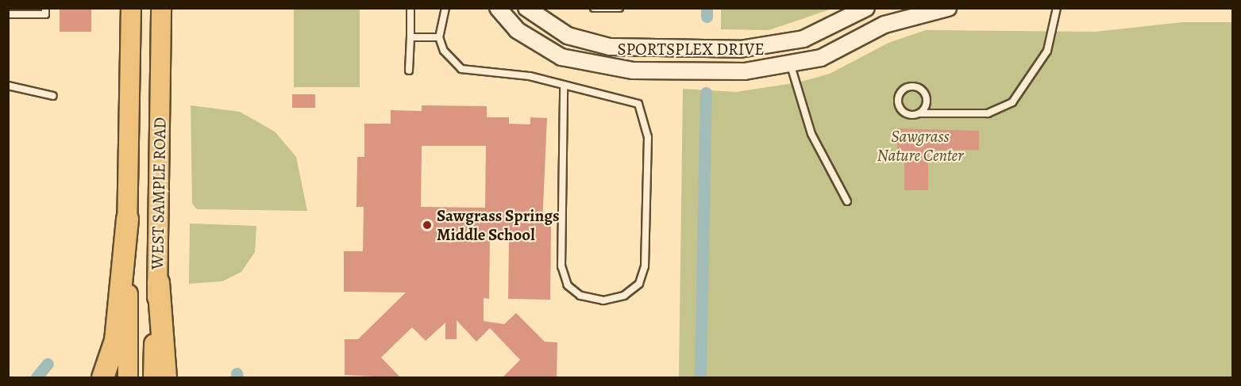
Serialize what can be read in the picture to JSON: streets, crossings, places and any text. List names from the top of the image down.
{
  "streets": {
    "main road": ["WEST SAMPLE ROAD"],
    "street": ["SPORTSPLEX DRIVE"]
  },
  "parks": ["Sawgrass Nature Center"],
  "places": ["Sawgrass Springs Middle School"]
}
